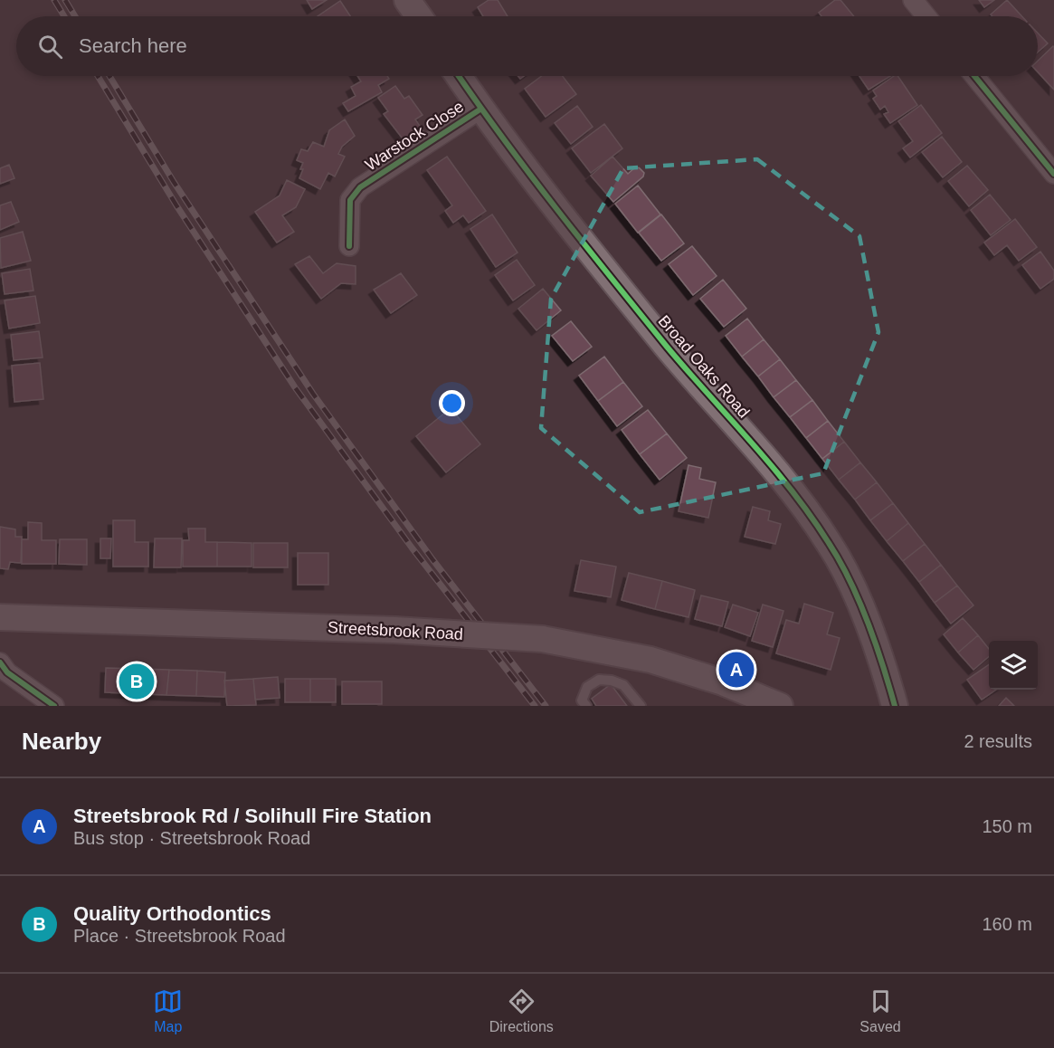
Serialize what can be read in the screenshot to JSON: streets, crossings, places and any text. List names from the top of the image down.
{
  "streets": {
    "street": ["Warstock Close", "Broad Oaks Road", "Streetsbrook Road"]
  },
  "crossings": [
    ["Warstock Close", "Broad Oaks Road"]
  ],
  "page": {
    "search": "Search here",
    "pins": ["A", "B"],
    "heading": ["Nearby", "2 results"],
    "list": [
      {
        "mark": "A",
        "name": "Streetsbrook Rd / Solihull Fire Station",
        "note": "Bus stop · Streetsbrook Road",
        "value": "150 m"
      },
      {
        "mark": "B",
        "name": "Quality Orthodontics",
        "note": "Place · Streetsbrook Road",
        "value": "160 m"
      }
    ],
    "nav": ["Map", "Directions", "Saved"]
  }
}
